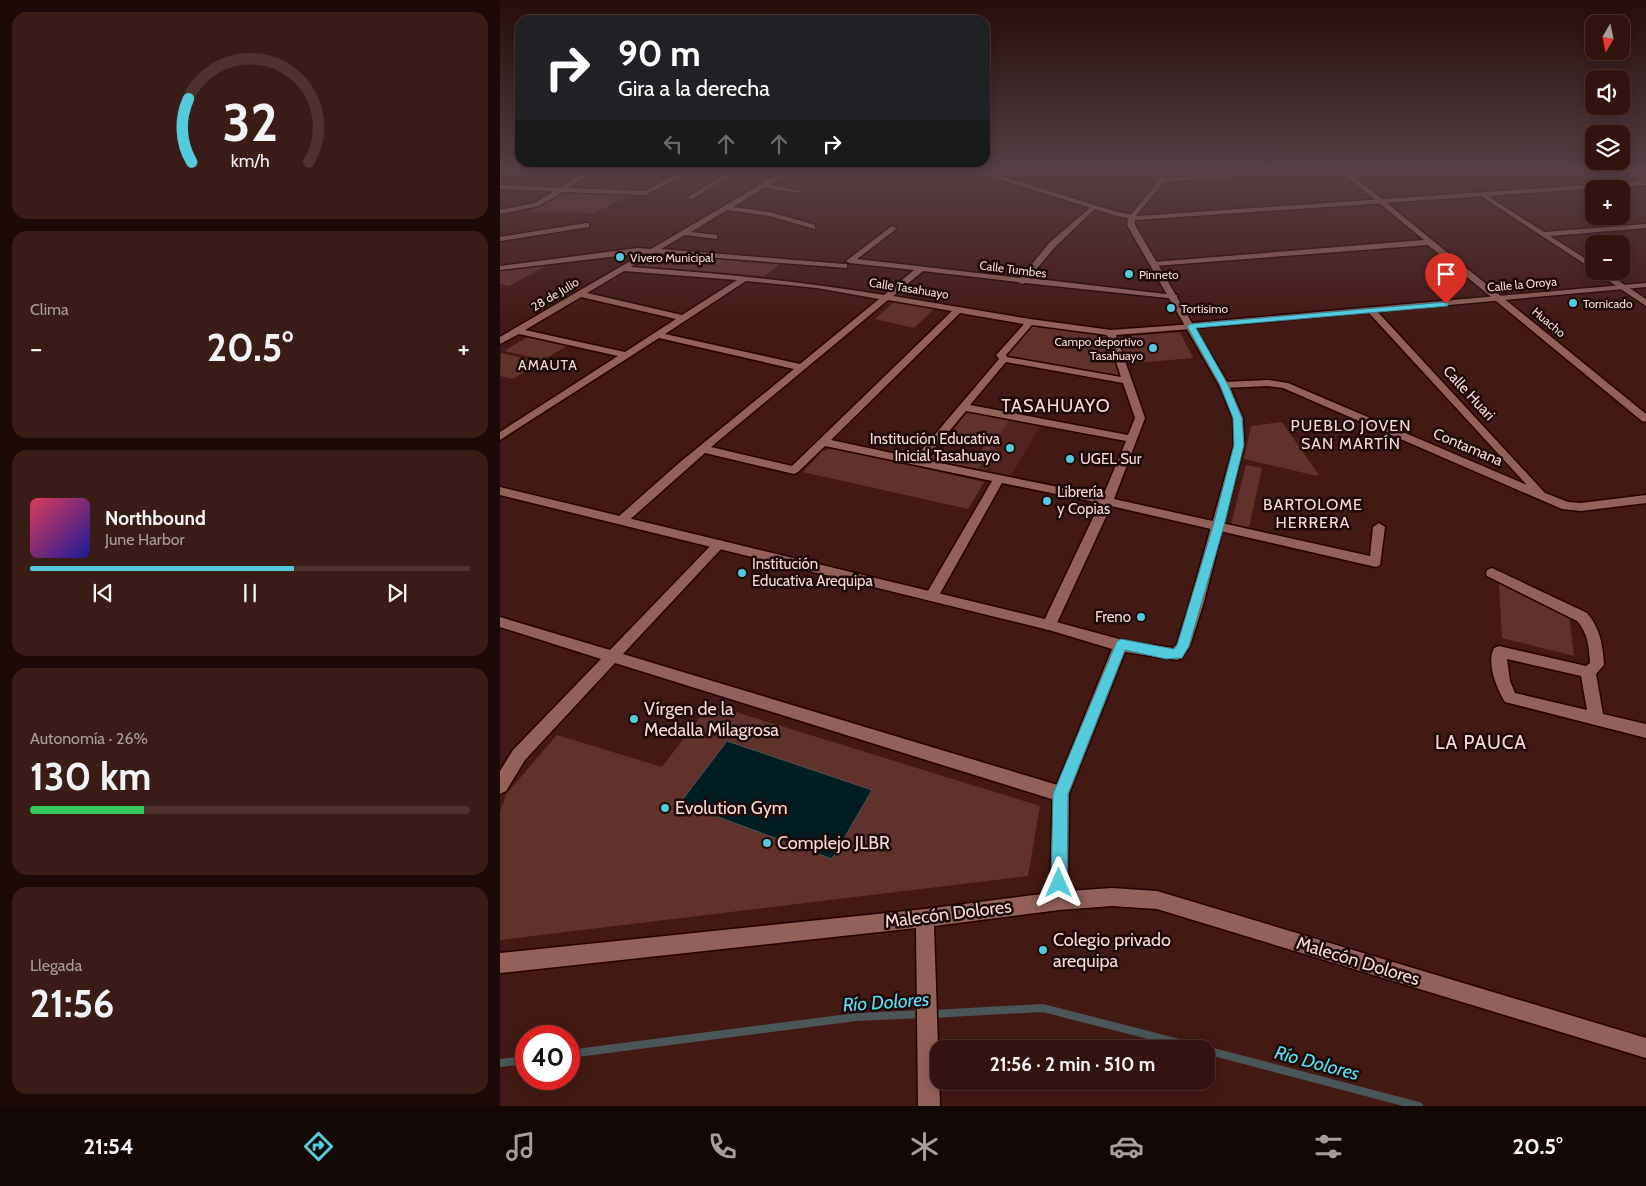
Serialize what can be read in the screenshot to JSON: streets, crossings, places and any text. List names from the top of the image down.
{
  "streets": {
    "street": [
      "Calle Tumbes",
      "Calle la Oroya",
      "Calle Tasahuayo",
      "28 de Julio",
      "Huacho",
      "Calle Huari",
      "Contamana",
      "Malecón Dolores"
    ]
  },
  "crossings": [
    ["Calle Tumbes", "28 de Julio"],
    ["Calle la Oroya", "Calle Tasahuayo"],
    ["Calle la Oroya", "Huacho"],
    ["Calle la Oroya", "Calle Huari"],
    ["Calle Tasahuayo", "28 de Julio"],
    ["Calle Huari", "Contamana"]
  ],
  "districts": [
    "AMAUTA",
    "TASAHUAYO",
    "PUEBLO JOVEN SAN MARTÍN",
    "BARTOLOME HERRERA",
    "LA PAUCA"
  ],
  "water": ["Río Dolores"],
  "places": [
    "Vivero Municipal",
    "Pinneto",
    "Tornicado",
    "Tortisimo",
    "Campo deportivo Tasahuayo",
    "Institución Educativa Inicial Tasahuayo",
    "UGEL Sur",
    "Librería y Copias",
    "Institución Educativa Arequipa",
    "Freno",
    "Vírgen de la Medalla Milagrosa",
    "Evolution Gym",
    "Complejo JLBR",
    "Colegio privado arequipa"
  ],
  "north": "bottom",
  "page": {
    "map_buttons": ["+", "−"],
    "turn": ["90 m", "Gira a la derecha"],
    "tile": [
      "Clima",
      ["Autonomía · 26%", "130 km"],
      ["Llegada", "21:56"]
    ],
    "heat": ["−", "20.5°", "+"],
    "song": ["Northbound", "June Harbor"],
    "limit": "40",
    "trip": "21:56 · 2 min · 510 m",
    "tabs": ["21:54", "20.5°"],
    "gauge": ["32", "km/h"]
  }
}
